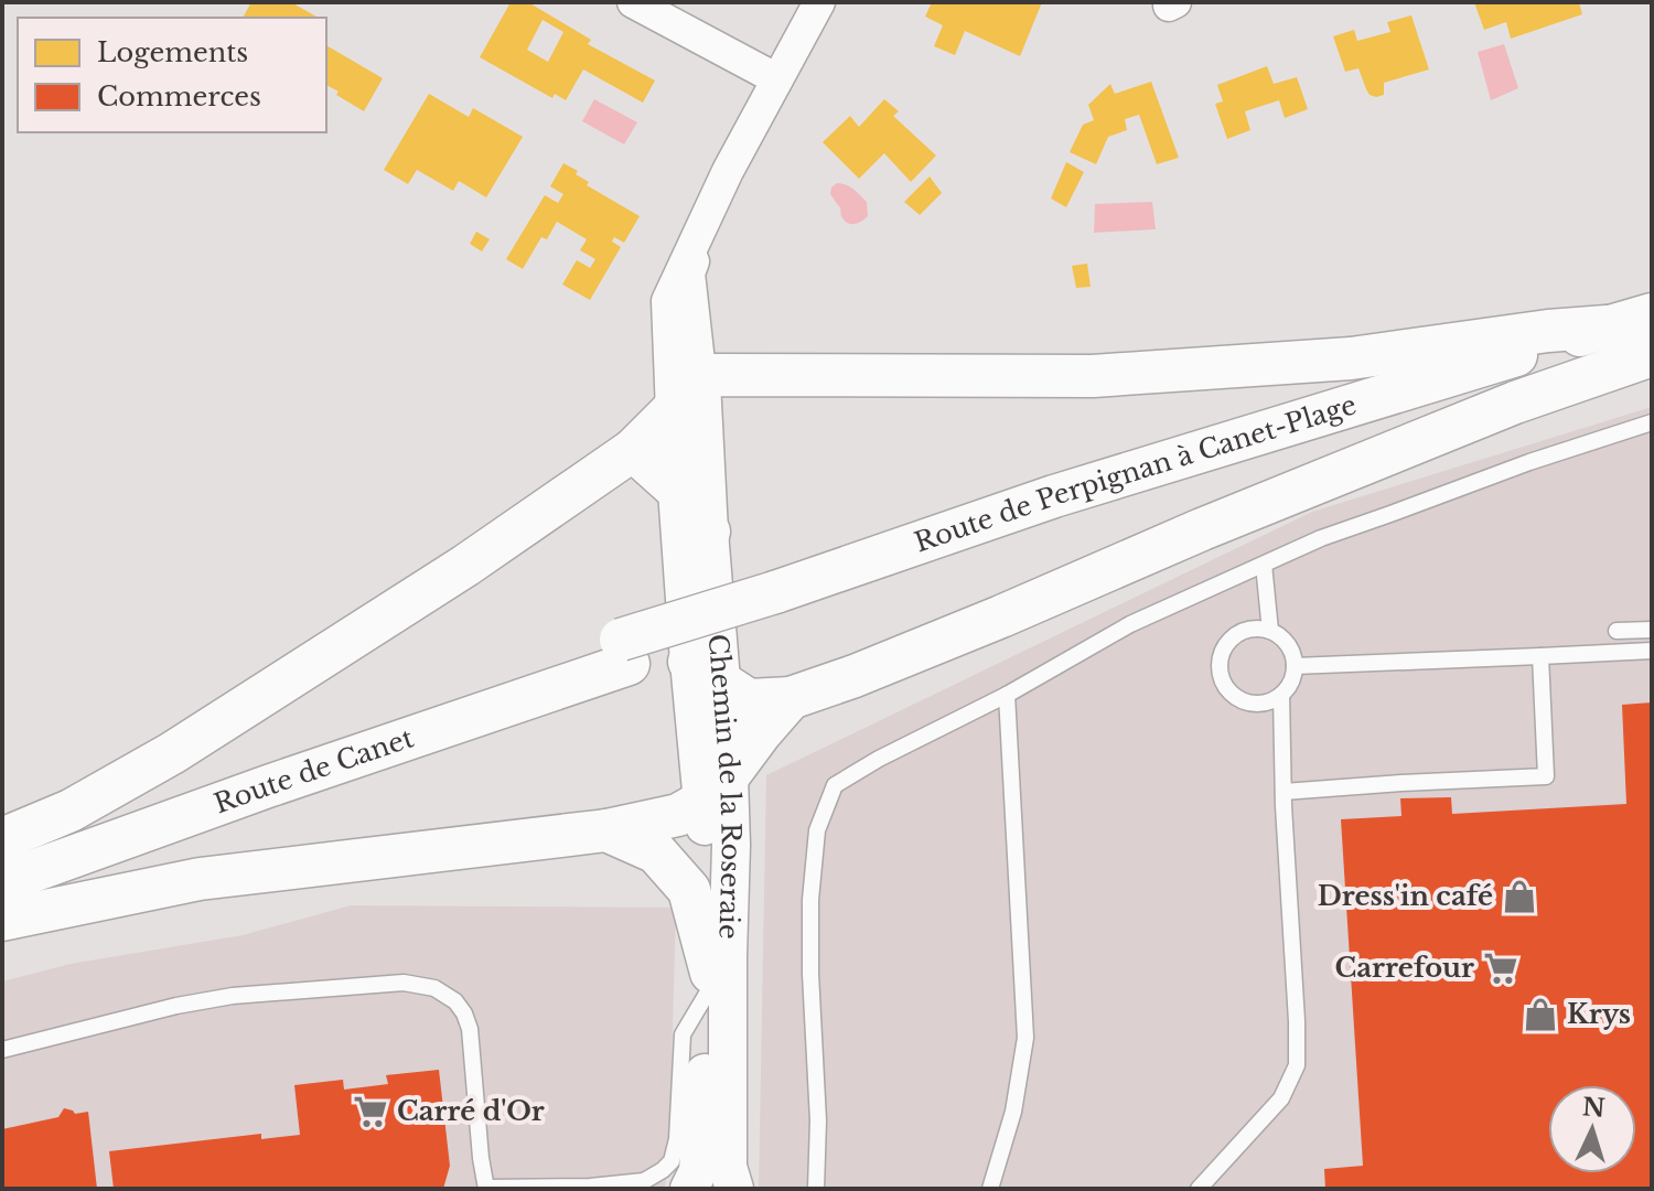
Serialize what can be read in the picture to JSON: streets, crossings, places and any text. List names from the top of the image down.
{
  "streets": {
    "main road": ["Route de Perpignan à Canet-Plage", "Route de Canet"],
    "street": ["Chemin de la Roseraie"]
  },
  "crossings": [
    ["Route de Perpignan à Canet-Plage", "Route de Canet"]
  ],
  "places": {
    "shop": ["Dress'in café", "Krys"],
    "supermarket": ["Carrefour", "Carré d'Or"]
  },
  "legend": ["Logements", "Commerces"],
  "north": "top"
}
